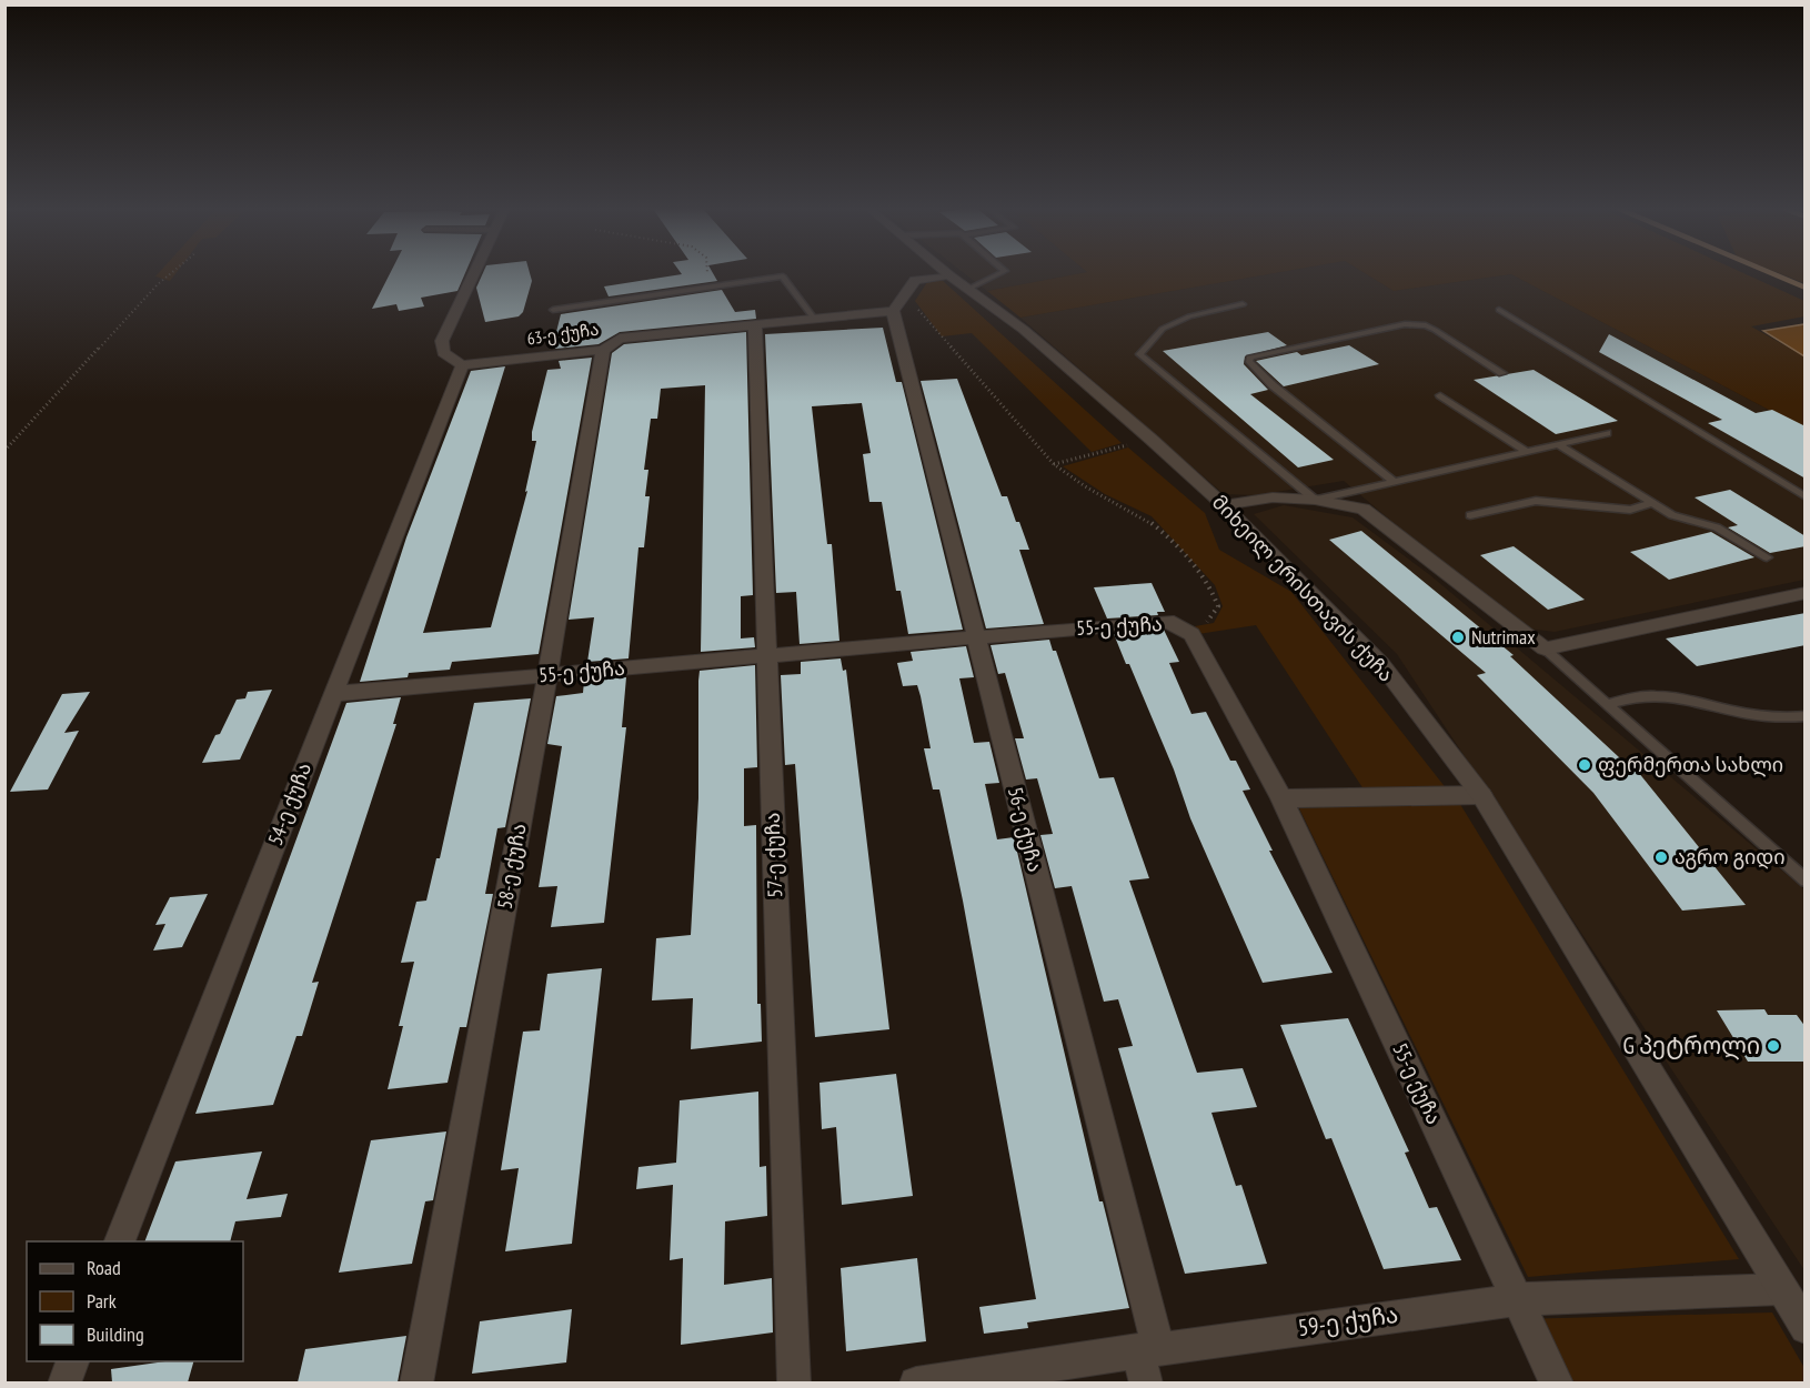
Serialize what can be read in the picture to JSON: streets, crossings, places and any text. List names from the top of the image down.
{
  "streets": {
    "street": [
      "63-ე ქუჩა",
      "მიხეილ ერისთავის ქუჩა",
      "55-ე ქუჩა",
      "54-ე ქუჩა",
      "56-ე ქუჩა",
      "57-ე ქუჩა",
      "58-ე ქუჩა",
      "59-ე ქუჩა"
    ]
  },
  "crossings": [
    ["63-ე ქუჩა", "54-ე ქუჩა"],
    ["63-ე ქუჩა", "56-ე ქუჩა"],
    ["63-ე ქუჩა", "57-ე ქუჩა"],
    ["63-ე ქუჩა", "58-ე ქუჩა"],
    ["მიხეილ ერისთავის ქუჩა", "59-ე ქუჩა"],
    ["55-ე ქუჩა", "54-ე ქუჩა"],
    ["55-ე ქუჩა", "56-ე ქუჩა"],
    ["55-ე ქუჩა", "57-ე ქუჩა"],
    ["55-ე ქუჩა", "58-ე ქუჩა"],
    ["55-ე ქუჩა", "59-ე ქუჩა"],
    ["56-ე ქუჩა", "59-ე ქუჩა"]
  ],
  "places": [
    "Nutrimax",
    "ფერმერთა სახლი",
    "აგრო გიდი",
    "G პეტროლი"
  ],
  "legend": ["Road", "Park", "Building"]
}
